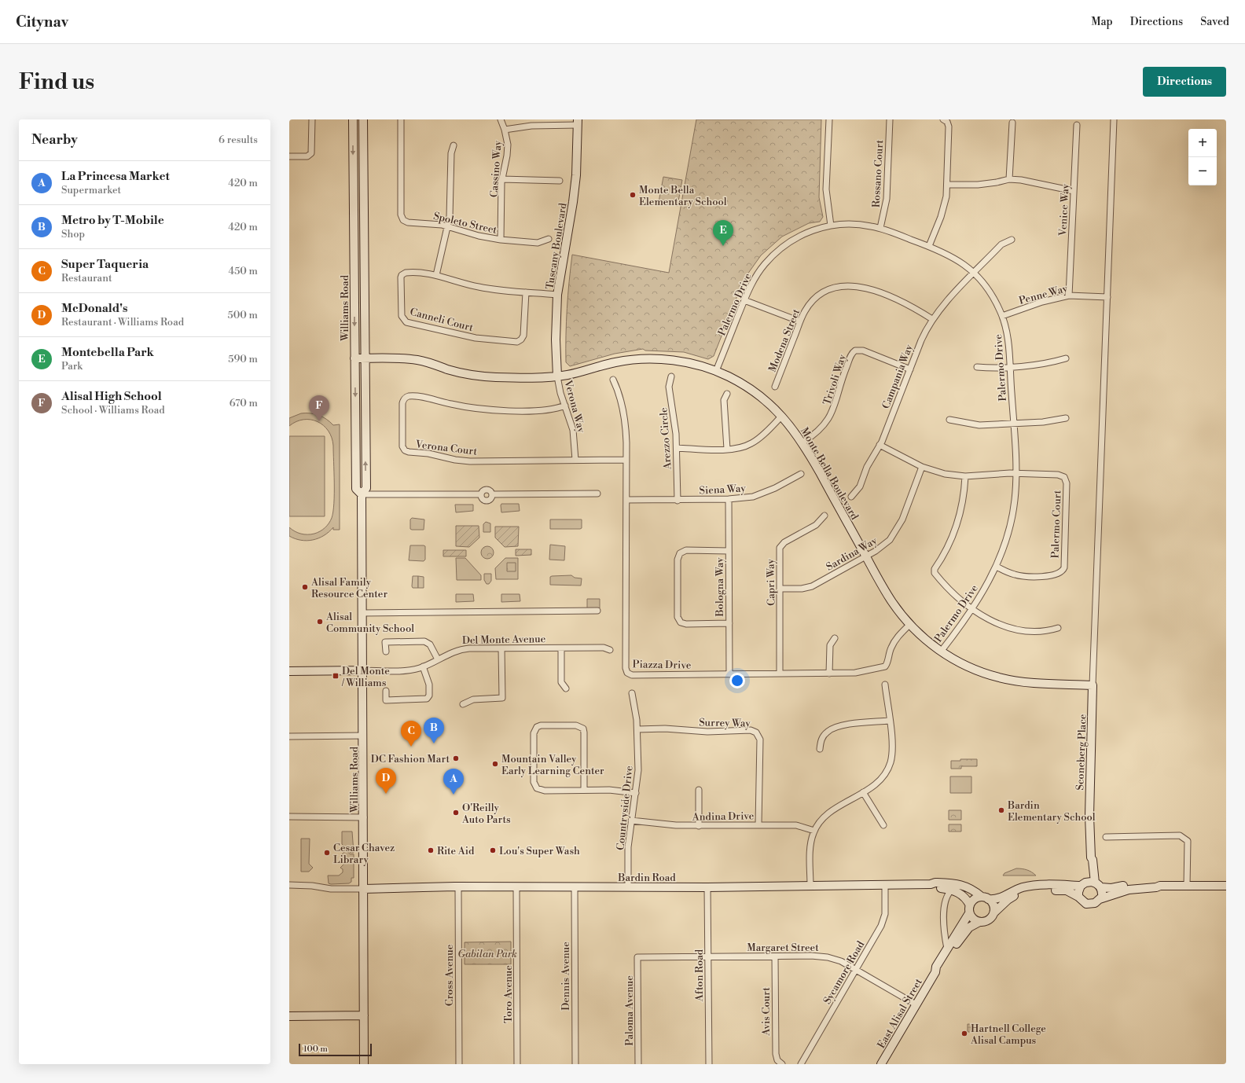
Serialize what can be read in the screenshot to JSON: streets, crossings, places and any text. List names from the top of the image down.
{
  "streets": {
    "street": [
      "Cassino Way",
      "Rossano Court",
      "Venice Way",
      "Spoleto Street",
      "Tuscany Boulevard",
      "Penne Way",
      "Palermo Drive",
      "Williams Road",
      "Canneli Court",
      "Modena Street",
      "Campania Way",
      "Trivoli Way",
      "Verona Way",
      "Arezzo Circle",
      "Verona Court",
      "Monte Bella Boulevard",
      "Siena Way",
      "Palermo Court",
      "Sardina Way",
      "Capri Way",
      "Bologna Way",
      "Del Monte Avenue",
      "Piazza Drive",
      "Surrey Way",
      "Sconeberg Place",
      "Countryside Drive",
      "Andina Drive",
      "Bardin Road",
      "Margaret Street",
      "Sycamore Road",
      "Cross Avenue",
      "Afton Road",
      "Dennis Avenue",
      "Toro Avenue",
      "Paloma Avenue",
      "Avis Court",
      "East Alisal Street"
    ]
  },
  "crossings": [
    ["Cassino Way", "Spoleto Street"],
    ["Rossano Court", "Palermo Drive"],
    ["Venice Way", "Penne Way"],
    ["Tuscany Boulevard", "Canneli Court"],
    ["Tuscany Boulevard", "Verona Way"],
    ["Tuscany Boulevard", "Monte Bella Boulevard"],
    ["Penne Way", "Palermo Drive"],
    ["Palermo Drive", "Campania Way"],
    ["Palermo Drive", "Monte Bella Boulevard"],
    ["Palermo Drive", "Palermo Court"],
    ["Williams Road", "Monte Bella Boulevard"],
    ["Williams Road", "Del Monte Avenue"],
    ["Williams Road", "Bardin Road"],
    ["Modena Street", "Campania Way"],
    ["Campania Way", "Trivoli Way"],
    ["Trivoli Way", "Monte Bella Boulevard"],
    ["Verona Way", "Verona Court"],
    ["Verona Way", "Monte Bella Boulevard"],
    ["Arezzo Circle", "Siena Way"],
    ["Verona Court", "Piazza Drive"],
    ["Monte Bella Boulevard", "Sardina Way"],
    ["Monte Bella Boulevard", "Piazza Drive"],
    ["Monte Bella Boulevard", "Sconeberg Place"],
    ["Siena Way", "Bologna Way"],
    ["Siena Way", "Piazza Drive"],
    ["Sardina Way", "Capri Way"],
    ["Capri Way", "Piazza Drive"],
    ["Bologna Way", "Piazza Drive"],
    ["Surrey Way", "Countryside Drive"],
    ["Surrey Way", "Andina Drive"],
    ["Countryside Drive", "Andina Drive"],
    ["Countryside Drive", "Bardin Road"],
    ["Bardin Road", "Sycamore Road"],
    ["Bardin Road", "Cross Avenue"],
    ["Bardin Road", "Afton Road"],
    ["Bardin Road", "Dennis Avenue"],
    ["Bardin Road", "Toro Avenue"],
    ["Bardin Road", "East Alisal Street"],
    ["Margaret Street", "Sycamore Road"],
    ["Margaret Street", "Afton Road"],
    ["Margaret Street", "Paloma Avenue"],
    ["Margaret Street", "Avis Court"],
    ["Margaret Street", "East Alisal Street"]
  ],
  "parks": ["Gabilan Park"],
  "places": {
    "other": [
      "Monte Bella Elementary School",
      "Alisal Family Resource Center",
      "Alisal Community School",
      "DC Fashion Mart",
      "Mountain Valley Early Learning Center",
      "Bardin Elementary School",
      "O'Reilly Auto Parts",
      "Rite Aid",
      "Lou's Super Wash",
      "Cesar Chavez Library",
      "Hartnell College Alisal Campus"
    ],
    "transit": ["Del Monte / Williams"]
  },
  "scale_bar": "100 m",
  "page": {
    "header": "Citynav",
    "nav": ["Map", "Directions", "Saved"],
    "buttons": "Directions",
    "title": "Find us",
    "heading": ["Nearby", "6 results"],
    "map_buttons": ["+", "−"],
    "list": [
      {
        "mark": "A",
        "name": "La Princesa Market",
        "note": "Supermarket",
        "value": "420 m"
      },
      {
        "mark": "B",
        "name": "Metro by T-Mobile",
        "note": "Shop",
        "value": "420 m"
      },
      {
        "mark": "C",
        "name": "Super Taqueria",
        "note": "Restaurant",
        "value": "450 m"
      },
      {
        "mark": "D",
        "name": "McDonald's",
        "note": "Restaurant · Williams Road",
        "value": "500 m"
      },
      {
        "mark": "E",
        "name": "Montebella Park",
        "note": "Park",
        "value": "590 m"
      },
      {
        "mark": "F",
        "name": "Alisal High School",
        "note": "School · Williams Road",
        "value": "670 m"
      }
    ],
    "pins": [
      "E",
      "F",
      "B",
      "C",
      "D",
      "A"
    ],
    "scale": "100 m"
  }
}
